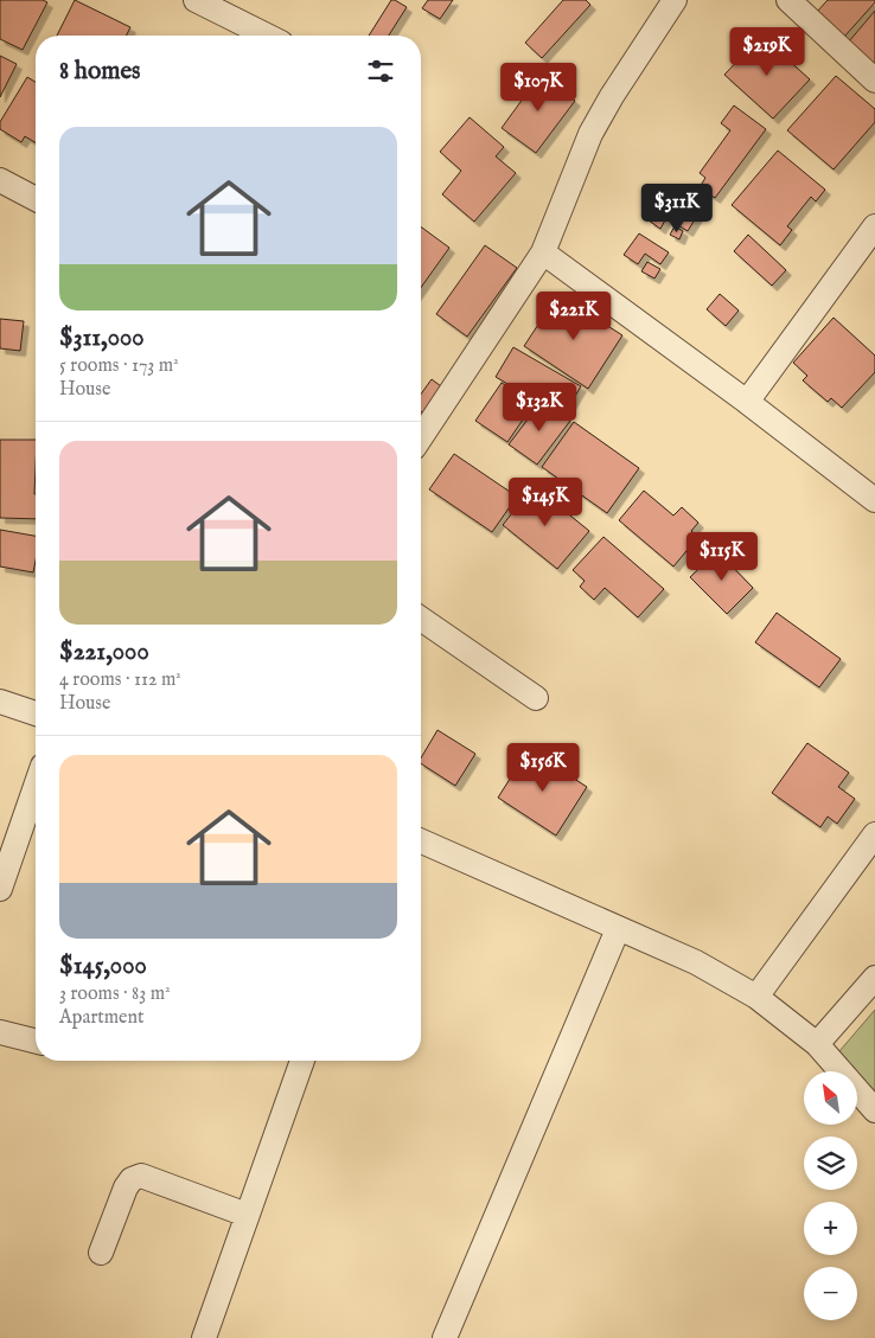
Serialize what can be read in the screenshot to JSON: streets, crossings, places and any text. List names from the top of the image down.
{
  "north": "top left",
  "page": {
    "price": [
      "$219K",
      "$107K",
      "$311K",
      "$221K",
      "$132K",
      "$145K",
      "$115K",
      "$156K"
    ],
    "heading": "8 homes",
    "list": [
      {
        "name": "$311,000",
        "note": "5 rooms · 173 m² · House"
      },
      {
        "name": "$221,000",
        "note": "4 rooms · 112 m² · House"
      },
      {
        "name": "$145,000",
        "note": "3 rooms · 83 m² · Apartment"
      }
    ],
    "map_buttons": ["+", "−"]
  }
}
